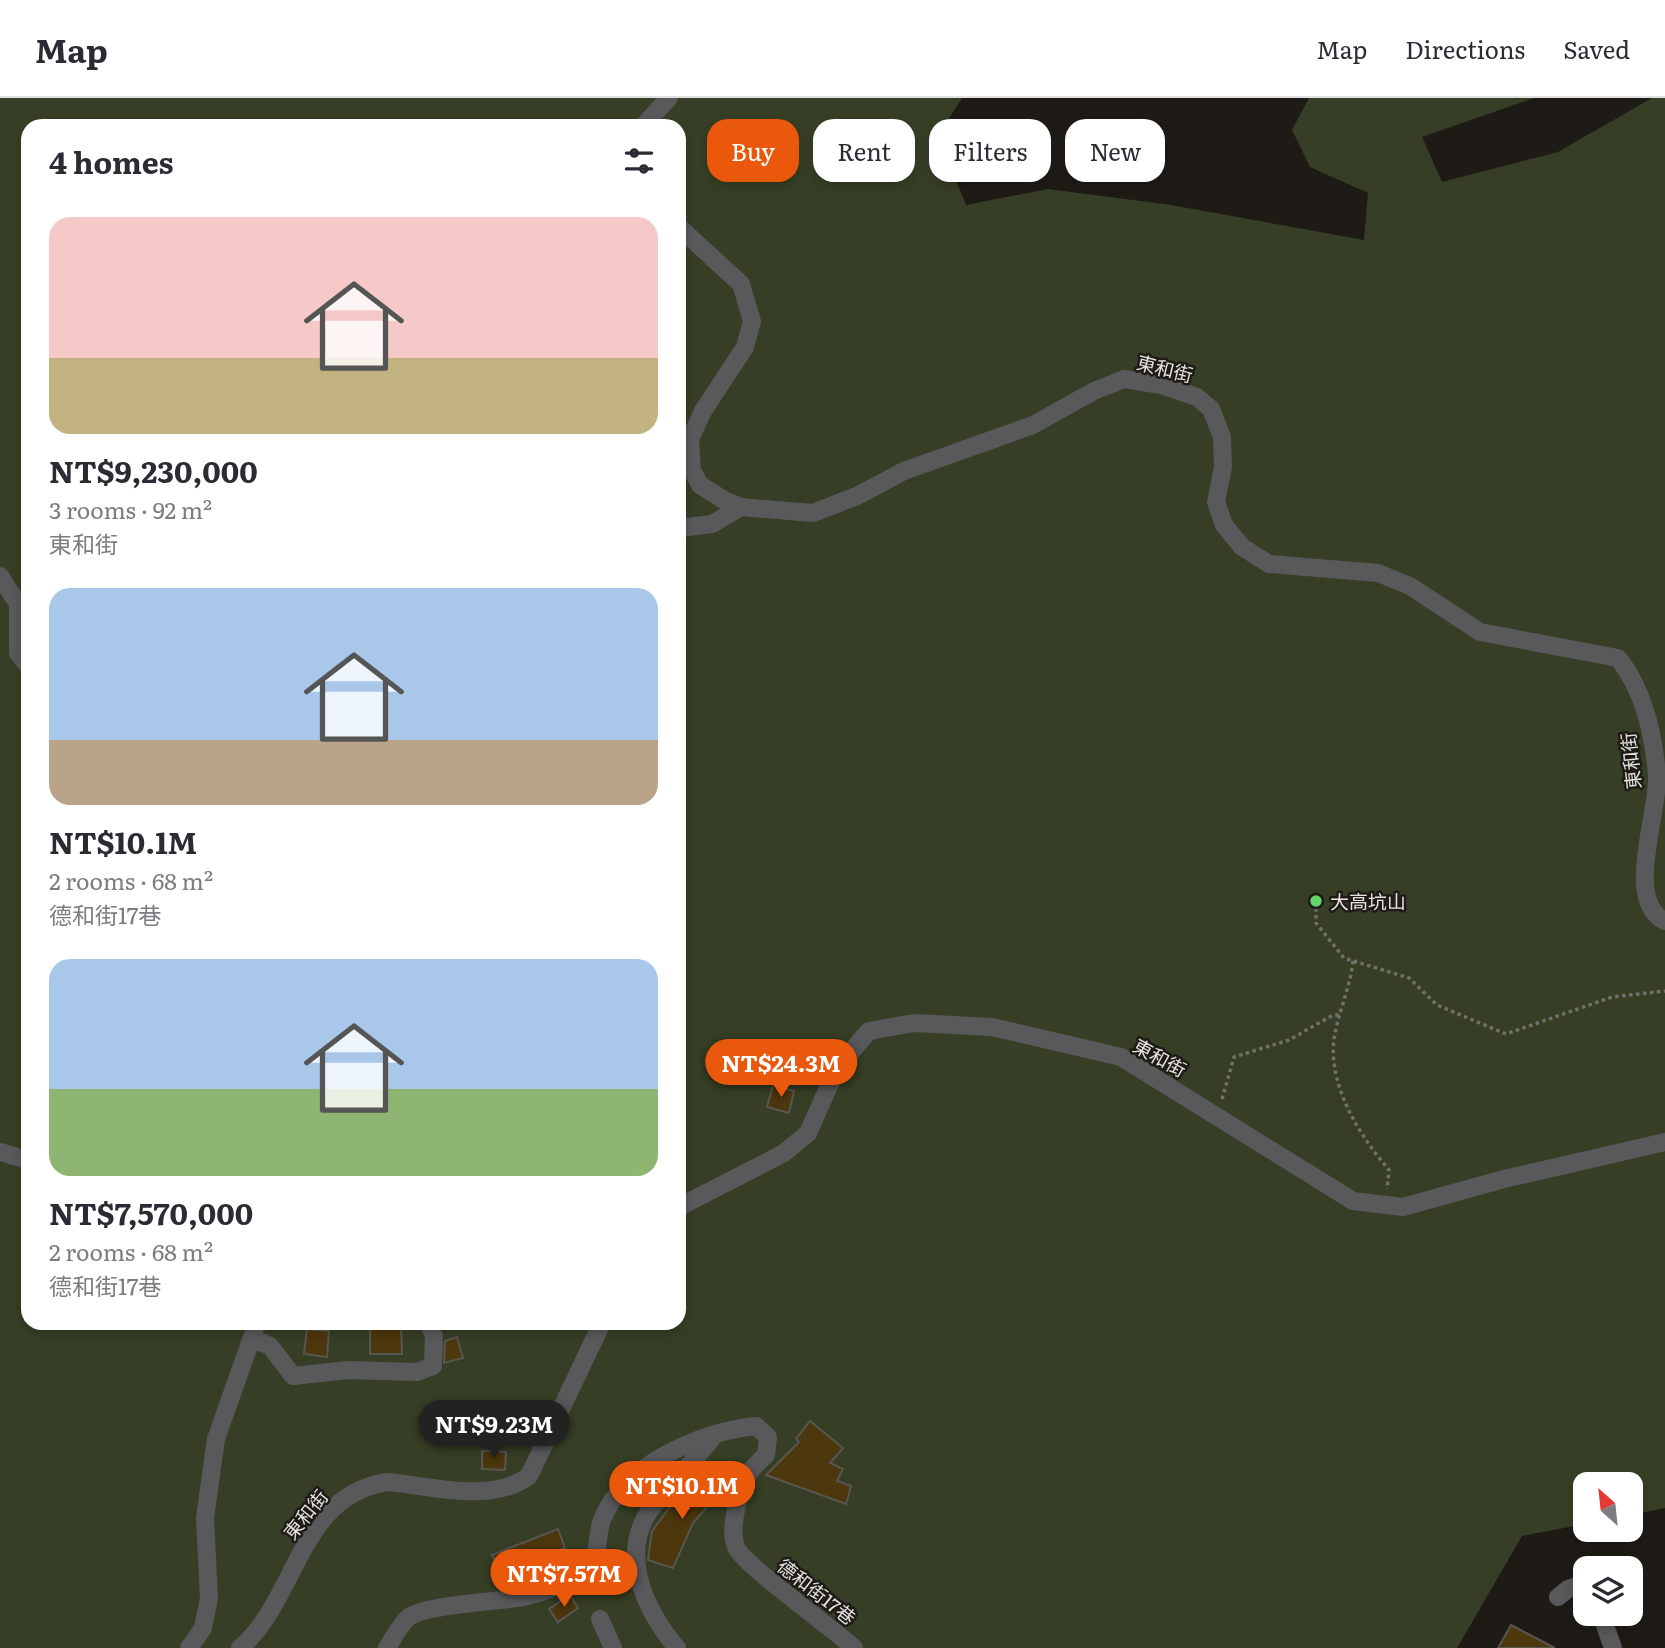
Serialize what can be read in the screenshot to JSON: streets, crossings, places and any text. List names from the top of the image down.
{
  "streets": {
    "street": ["東和街", "德和街17巷"]
  },
  "places": ["大高坑山"],
  "north": "top left",
  "page": {
    "header": "Map",
    "nav": ["Map", "Directions", "Saved"],
    "chip": [
      "Buy",
      "Rent",
      "Filters",
      "New"
    ],
    "heading": "4 homes",
    "list": [
      {
        "name": "NT$9,230,000",
        "note": "3 rooms · 92 m² · 東和街"
      },
      {
        "name": "NT$10.1M",
        "note": "2 rooms · 68 m² · 德和街17巷"
      },
      {
        "name": "NT$7,570,000",
        "note": "2 rooms · 68 m² · 德和街17巷"
      }
    ],
    "price": [
      "NT$24.3M",
      "NT$9.23M",
      "NT$10.1M",
      "NT$7.57M"
    ]
  }
}
